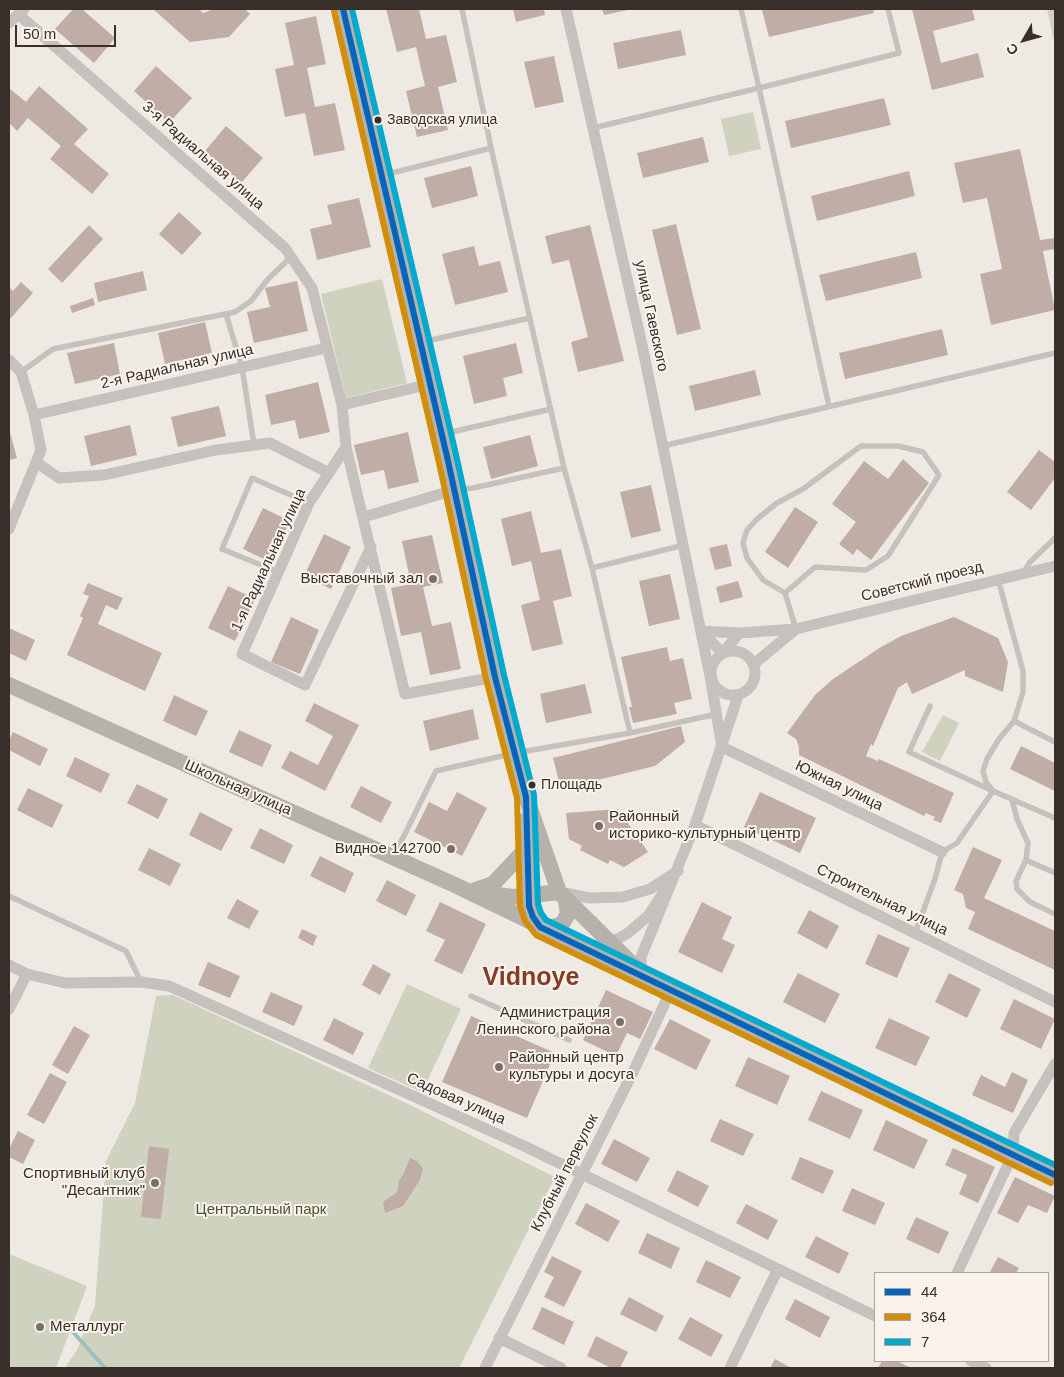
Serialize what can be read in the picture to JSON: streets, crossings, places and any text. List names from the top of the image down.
{
  "streets": {
    "street": [
      "3-я Радиальная улица",
      "улица Гаевского",
      "2-я Радиальная улица",
      "1-я Радиальная улица",
      "Советский проезд",
      "Южная улица",
      "Школьная улица",
      "Строительная улица",
      "Садовая улица",
      "Клубный переулок"
    ]
  },
  "crossings": [
    ["3-я Радиальная улица", "2-я Радиальная улица"],
    ["улица Гаевского", "Советский проезд"],
    ["улица Гаевского", "Южная улица"],
    ["улица Гаевского", "Строительная улица"],
    ["Садовая улица", "Клубный переулок"]
  ],
  "districts": ["Vidnoye"],
  "parks": ["Центральный парк"],
  "places": [
    "Заводская улица",
    "Выставочный зал",
    "Площадь",
    "Районный историко-культурный центр",
    "Видное 142700",
    "Администрация Ленинского района",
    "Районный центр культуры и досуга",
    "Спортивный клуб \"Десантник\"",
    "Металлург"
  ],
  "lines": ["transit line 44", "transit line 7", "transit line 364"],
  "legend": ["44", "364", "7"],
  "scale_bar": "50 m",
  "north": "bottom left"
}
